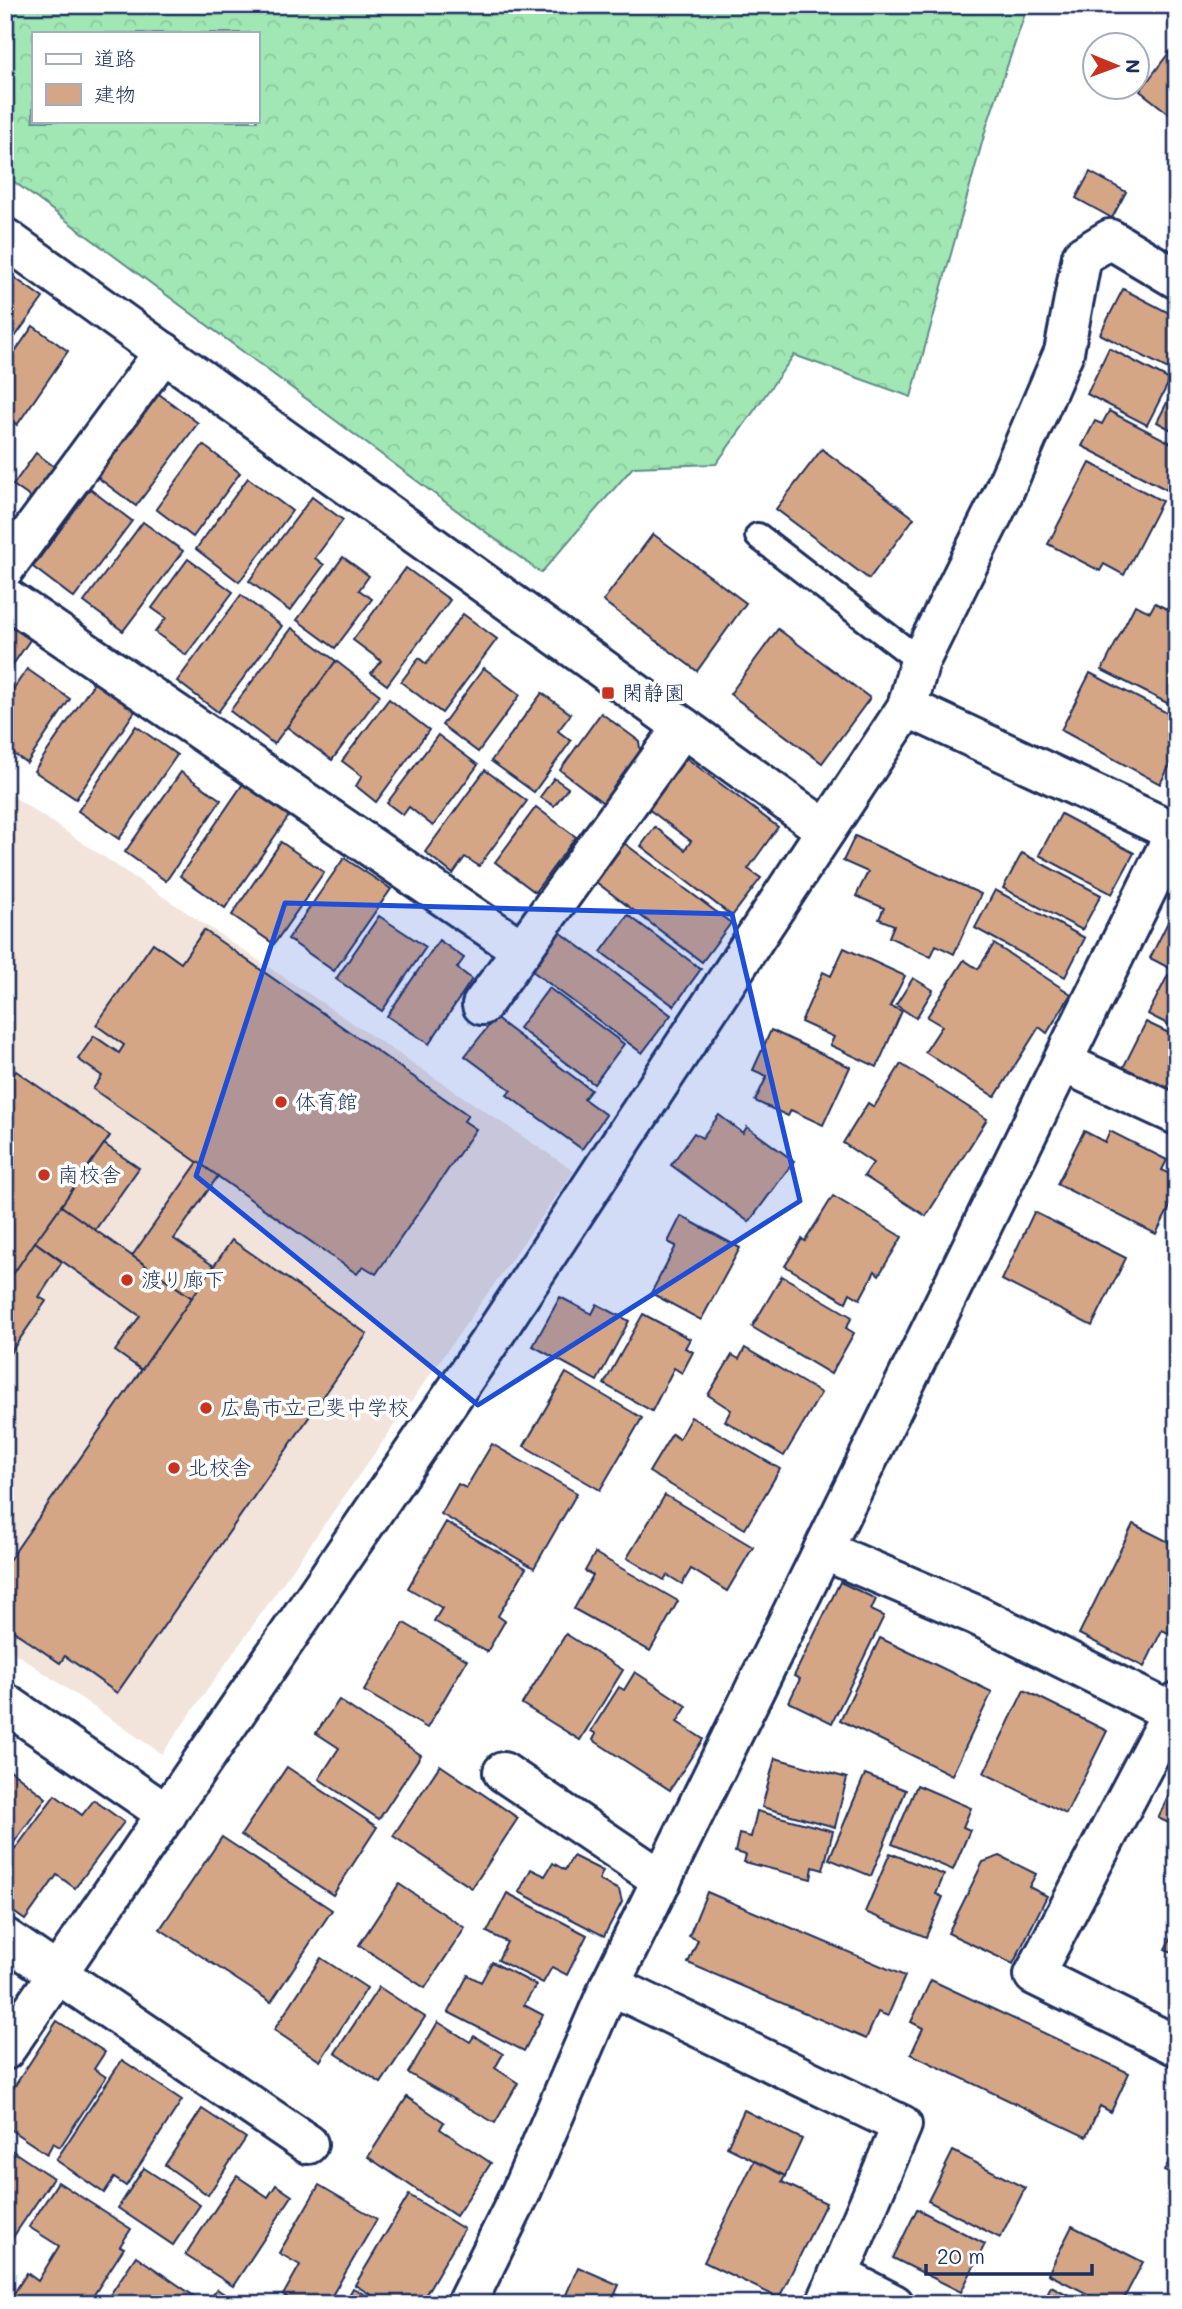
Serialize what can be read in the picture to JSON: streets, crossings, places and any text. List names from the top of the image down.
{
  "places": {
    "transit": ["閑静園"],
    "other": [
      "体育館",
      "南校舎",
      "渡り廊下",
      "広島市立己斐中学校",
      "北校舎"
    ]
  },
  "legend": ["道路", "建物"],
  "scale_bar": "20 m",
  "north": "right"
}
